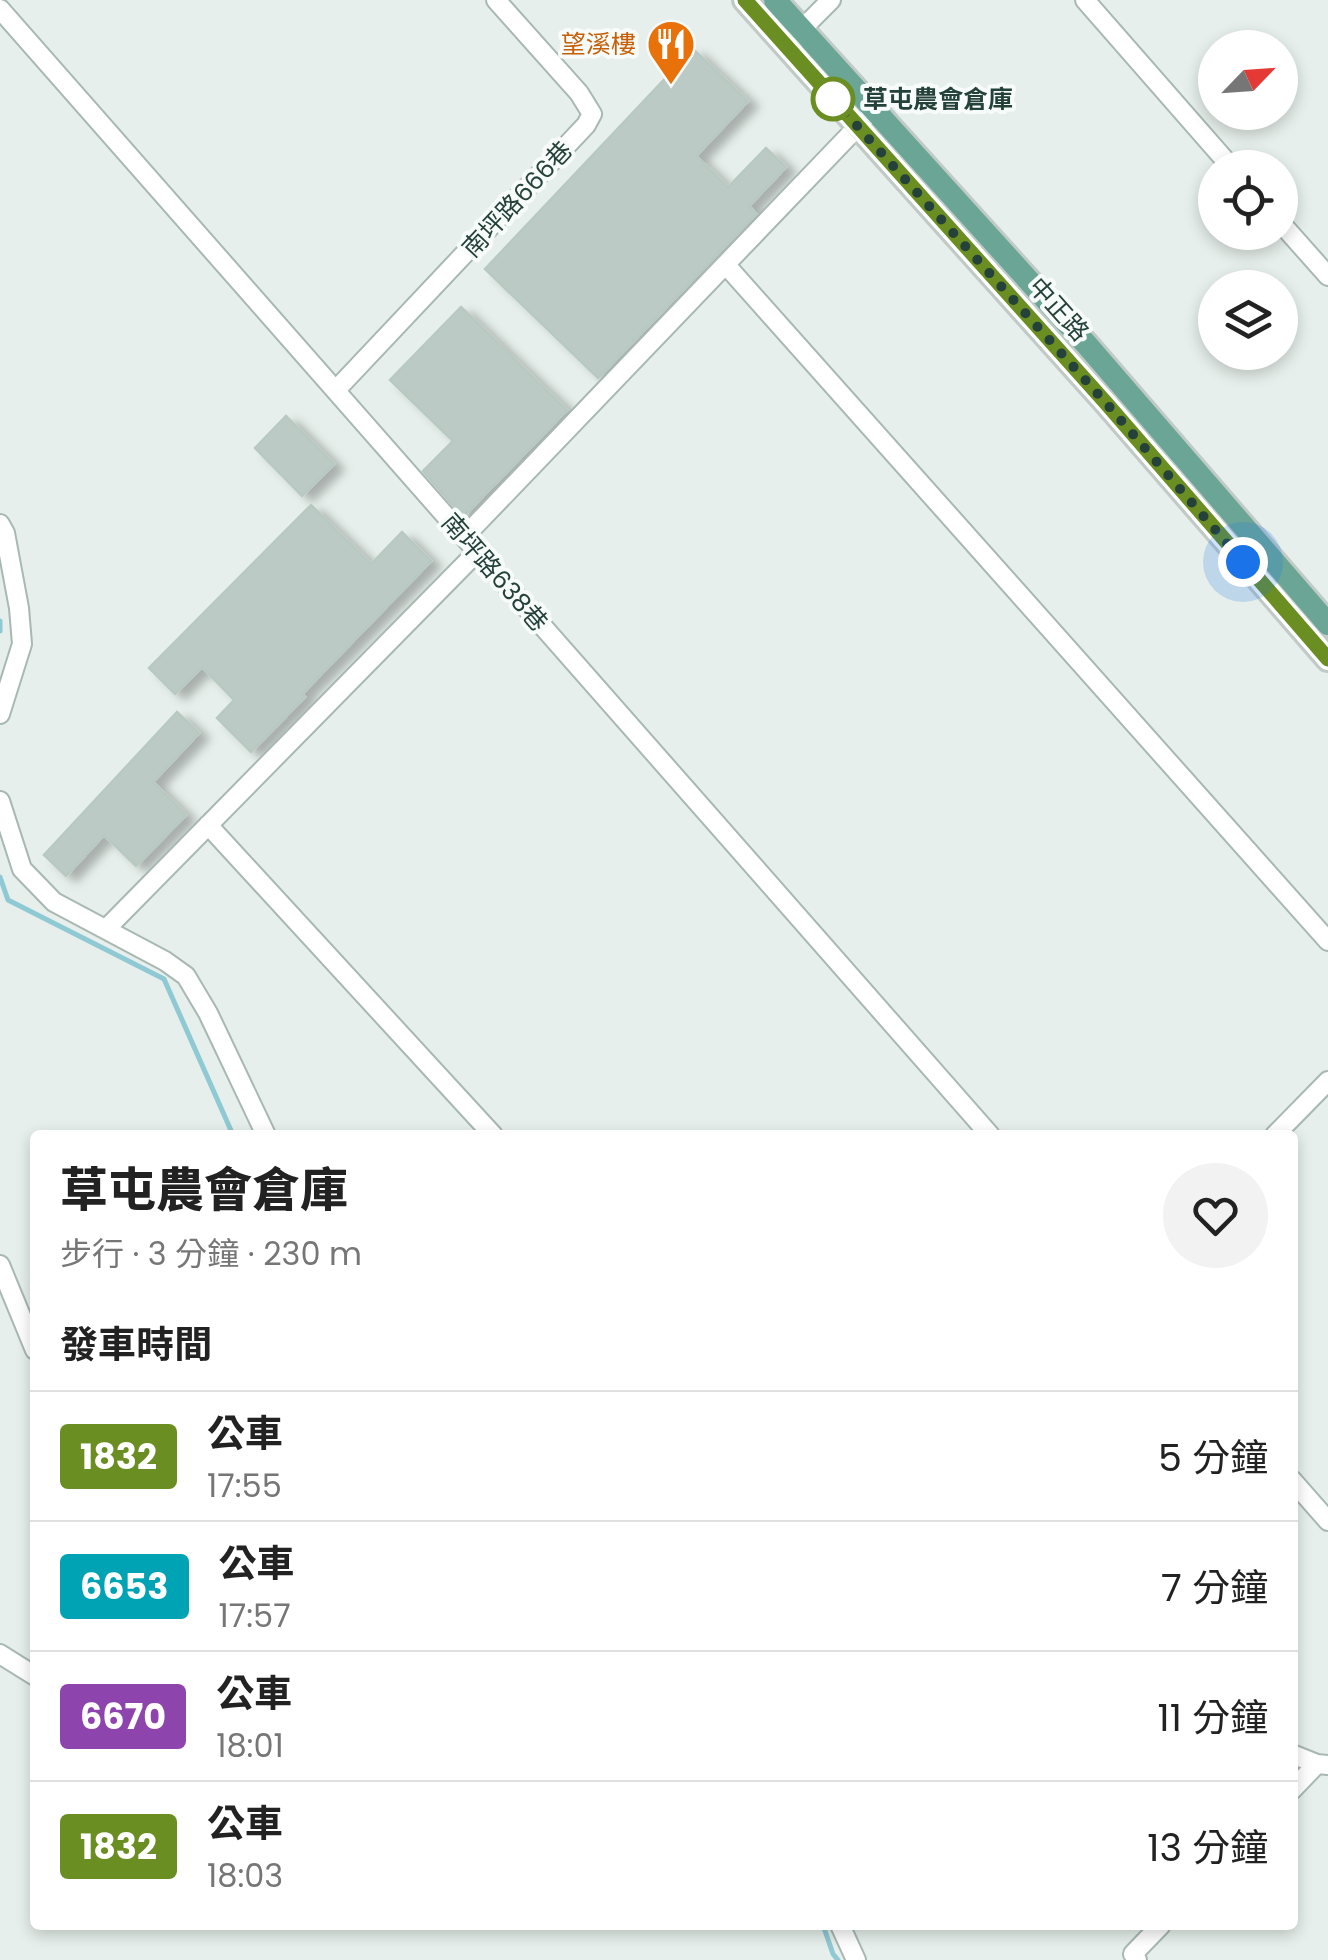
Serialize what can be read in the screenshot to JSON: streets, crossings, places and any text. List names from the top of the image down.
{
  "streets": {
    "main road": ["中正路"],
    "street": ["南坪路666巷", "南坪路638巷"]
  },
  "crossings": [
    ["南坪路666巷", "南坪路638巷"]
  ],
  "places": {
    "restaurant": ["望溪樓"],
    "other": ["草屯農會倉庫"]
  },
  "lines": ["bus line 1832"],
  "north": "top right",
  "page": {
    "heading": [
      ["草屯農會倉庫", "步行 · 3 分鐘 · 230 m"],
      "發車時間"
    ],
    "list": [
      {
        "mark": "1832",
        "name": "公車",
        "note": "17:55",
        "value": "5 分鐘"
      },
      {
        "mark": "6653",
        "name": "公車",
        "note": "17:57",
        "value": "7 分鐘"
      },
      {
        "mark": "6670",
        "name": "公車",
        "note": "18:01",
        "value": "11 分鐘"
      },
      {
        "mark": "1832",
        "name": "公車",
        "note": "18:03",
        "value": "13 分鐘"
      }
    ]
  }
}
